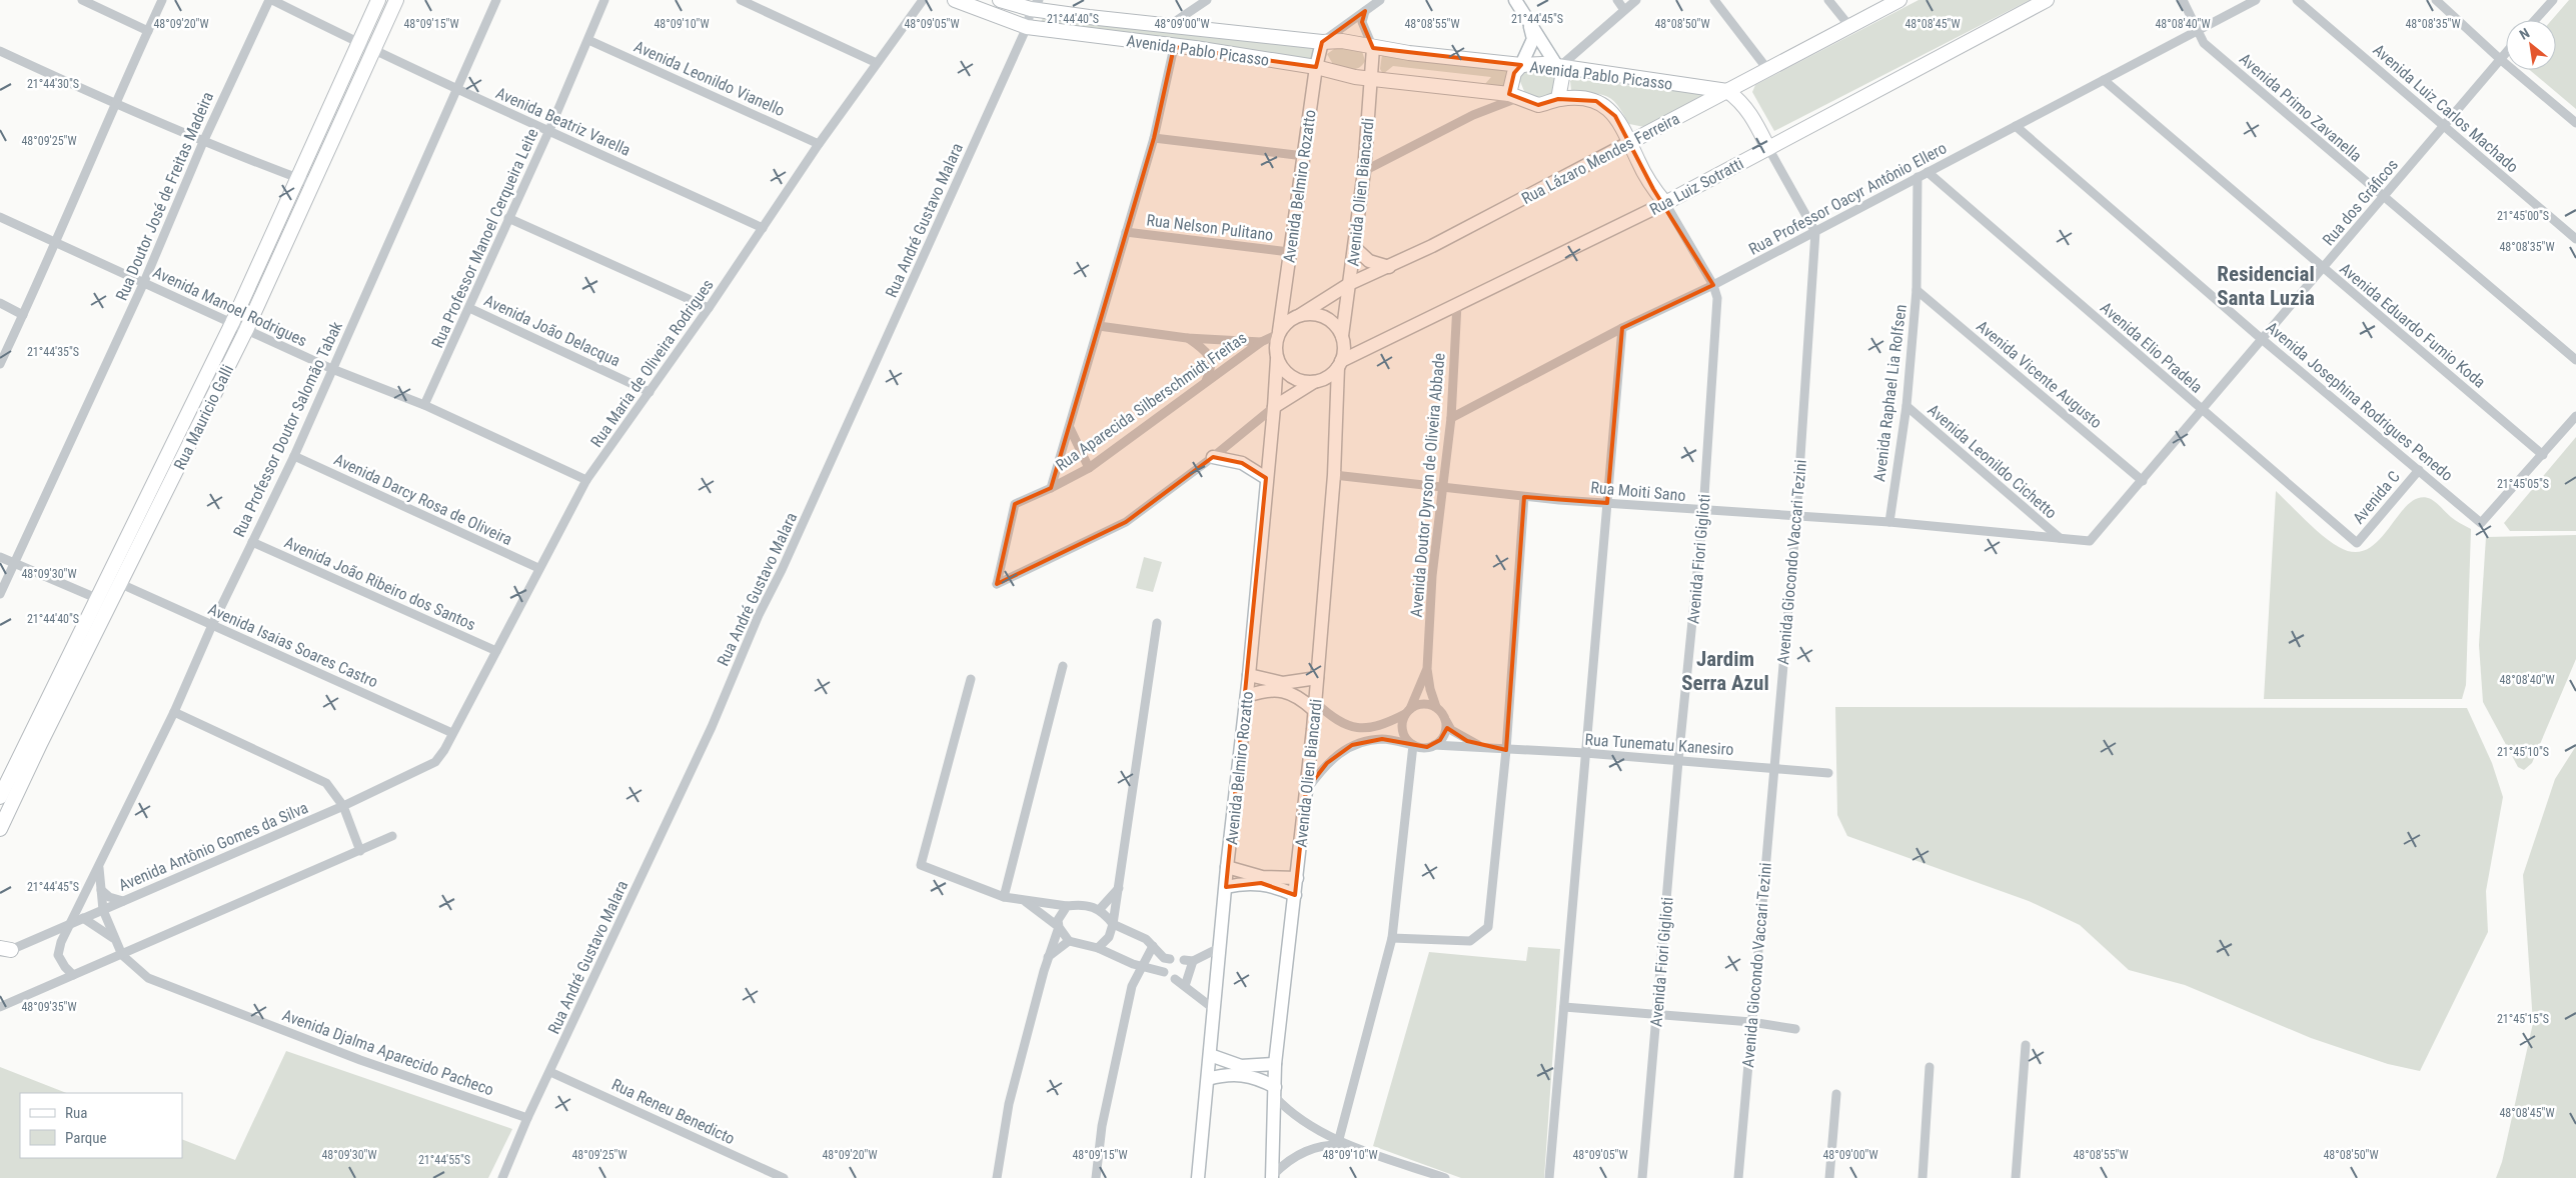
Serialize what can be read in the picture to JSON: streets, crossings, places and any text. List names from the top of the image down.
{
  "streets": {
    "main road": [
      "Avenida Pablo Picasso",
      "Rua Lázaro Mendes Ferreira",
      "Rua Luiz Sotratti",
      "Rua Mauricio Galli",
      "Avenida Fiori Giglioti"
    ],
    "street": [
      "Avenida Leonildo Vianello",
      "Avenida Primo Zavanella",
      "Avenida Luiz Carlos Machado",
      "Avenida Beatriz Varella",
      "Avenida Belmiro Rozatto",
      "Avenida Olien Biancardi",
      "Rua Doutor José de Freitas Madeira",
      "Rua Professor Oacyr Antônio Ellero",
      "Rua dos Gráficos",
      "Rua André Gustavo Malara",
      "Rua Nelson Pulitano",
      "Rua Professor Manoel Cerqueira Leite",
      "Avenida Manoel Rodrigues",
      "Avenida Eduardo Fumio Koda",
      "Avenida João Delacqua",
      "Avenida Elio Pradela",
      "Rua Maria de Oliveira Rodrigues",
      "Avenida Vicente Augusto",
      "Avenida Raphael Lia Rolfsen",
      "Rua Aparecida Silberschmidt Freitas",
      "Avenida Josephina Rodrigues Penedo",
      "Rua Professor Doutor Salomão Tabak",
      "Avenida Leonildo Cichetto",
      "Avenida Doutor Dyrson de Oliveira Abbade",
      "Rua Moiti Sano",
      "Avenida C",
      "Avenida Darcy Rosa de Oliveira",
      "Avenida Giocondo Vaccari Tezini",
      "Avenida João Ribeiro dos Santos",
      "Avenida Isaias Soares Castro",
      "Rua Tunematu Kanesiro",
      "Avenida Antônio Gomes da Silva",
      "Avenida Djalma Aparecido Pacheco",
      "Rua Reneu Benedicto"
    ]
  },
  "crossings": [
    ["Avenida Pablo Picasso", "Rua Lázaro Mendes Ferreira"],
    ["Avenida Pablo Picasso", "Avenida Belmiro Rozatto"],
    ["Avenida Pablo Picasso", "Avenida Olien Biancardi"],
    ["Avenida Pablo Picasso", "Rua André Gustavo Malara"],
    ["Avenida Pablo Picasso", "Avenida Fiori Giglioti"],
    ["Avenida Leonildo Vianello", "Rua Professor Manoel Cerqueira Leite"],
    ["Avenida Leonildo Vianello", "Rua Maria de Oliveira Rodrigues"],
    ["Avenida Primo Zavanella", "Rua Professor Oacyr Antônio Ellero"],
    ["Avenida Primo Zavanella", "Rua dos Gráficos"],
    ["Avenida Luiz Carlos Machado", "Rua dos Gráficos"],
    ["Avenida Beatriz Varella", "Rua Doutor José de Freitas Madeira"],
    ["Avenida Beatriz Varella", "Rua Professor Manoel Cerqueira Leite"],
    ["Avenida Beatriz Varella", "Rua Maria de Oliveira Rodrigues"],
    ["Avenida Beatriz Varella", "Rua Mauricio Galli"],
    ["Avenida Beatriz Varella", "Rua Professor Doutor Salomão Tabak"],
    ["Rua Lázaro Mendes Ferreira", "Avenida Belmiro Rozatto"],
    ["Rua Lázaro Mendes Ferreira", "Rua Luiz Sotratti"],
    ["Rua Lázaro Mendes Ferreira", "Avenida Olien Biancardi"],
    ["Rua Lázaro Mendes Ferreira", "Rua Aparecida Silberschmidt Freitas"],
    ["Rua Lázaro Mendes Ferreira", "Avenida Fiori Giglioti"],
    ["Avenida Belmiro Rozatto", "Rua Luiz Sotratti"],
    ["Avenida Belmiro Rozatto", "Avenida Olien Biancardi"],
    ["Avenida Belmiro Rozatto", "Rua Nelson Pulitano"],
    ["Avenida Belmiro Rozatto", "Rua Aparecida Silberschmidt Freitas"],
    ["Rua Luiz Sotratti", "Avenida Olien Biancardi"],
    ["Rua Luiz Sotratti", "Rua Aparecida Silberschmidt Freitas"],
    ["Rua Luiz Sotratti", "Avenida Doutor Dyrson de Oliveira Abbade"],
    ["Rua Luiz Sotratti", "Avenida Fiori Giglioti"],
    ["Avenida Olien Biancardi", "Rua Aparecida Silberschmidt Freitas"],
    ["Avenida Olien Biancardi", "Rua Moiti Sano"],
    ["Rua Doutor José de Freitas Madeira", "Avenida Manoel Rodrigues"],
    ["Rua Professor Oacyr Antônio Ellero", "Avenida Eduardo Fumio Koda"],
    ["Rua Professor Oacyr Antônio Ellero", "Avenida Elio Pradela"],
    ["Rua Professor Oacyr Antônio Ellero", "Avenida Raphael Lia Rolfsen"],
    ["Rua Professor Oacyr Antônio Ellero", "Avenida Josephina Rodrigues Penedo"],
    ["Rua Professor Oacyr Antônio Ellero", "Avenida Doutor Dyrson de Oliveira Abbade"],
    ["Rua Professor Oacyr Antônio Ellero", "Avenida Fiori Giglioti"],
    ["Rua Professor Oacyr Antônio Ellero", "Avenida Giocondo Vaccari Tezini"],
    ["Rua dos Gráficos", "Avenida Eduardo Fumio Koda"],
    ["Rua dos Gráficos", "Avenida Elio Pradela"],
    ["Rua dos Gráficos", "Avenida Vicente Augusto"],
    ["Rua dos Gráficos", "Avenida Josephina Rodrigues Penedo"],
    ["Rua dos Gráficos", "Rua Moiti Sano"],
    ["Rua André Gustavo Malara", "Avenida Djalma Aparecido Pacheco"],
    ["Rua André Gustavo Malara", "Rua Reneu Benedicto"],
    ["Rua Professor Manoel Cerqueira Leite", "Avenida Manoel Rodrigues"],
    ["Rua Professor Manoel Cerqueira Leite", "Avenida João Delacqua"],
    ["Avenida Manoel Rodrigues", "Rua Maria de Oliveira Rodrigues"],
    ["Avenida Manoel Rodrigues", "Rua Mauricio Galli"],
    ["Avenida Manoel Rodrigues", "Rua Professor Doutor Salomão Tabak"],
    ["Avenida Eduardo Fumio Koda", "Avenida Josephina Rodrigues Penedo"],
    ["Avenida João Delacqua", "Rua Maria de Oliveira Rodrigues"],
    ["Avenida Elio Pradela", "Avenida C"],
    ["Rua Maria de Oliveira Rodrigues", "Avenida Darcy Rosa de Oliveira"],
    ["Rua Maria de Oliveira Rodrigues", "Avenida João Ribeiro dos Santos"],
    ["Rua Maria de Oliveira Rodrigues", "Avenida Isaias Soares Castro"],
    ["Rua Maria de Oliveira Rodrigues", "Avenida Antônio Gomes da Silva"],
    ["Avenida Vicente Augusto", "Avenida Raphael Lia Rolfsen"],
    ["Avenida Raphael Lia Rolfsen", "Avenida Leonildo Cichetto"],
    ["Avenida Raphael Lia Rolfsen", "Rua Moiti Sano"],
    ["Avenida Josephina Rodrigues Penedo", "Avenida C"],
    ["Rua Mauricio Galli", "Avenida Isaias Soares Castro"],
    ["Rua Professor Doutor Salomão Tabak", "Avenida Darcy Rosa de Oliveira"],
    ["Rua Professor Doutor Salomão Tabak", "Avenida João Ribeiro dos Santos"],
    ["Rua Professor Doutor Salomão Tabak", "Avenida Isaias Soares Castro"],
    ["Rua Professor Doutor Salomão Tabak", "Avenida Antônio Gomes da Silva"],
    ["Avenida Leonildo Cichetto", "Rua Moiti Sano"],
    ["Avenida Doutor Dyrson de Oliveira Abbade", "Rua Moiti Sano"],
    ["Avenida Doutor Dyrson de Oliveira Abbade", "Rua Tunematu Kanesiro"],
    ["Rua Moiti Sano", "Avenida Fiori Giglioti"],
    ["Rua Moiti Sano", "Avenida Giocondo Vaccari Tezini"],
    ["Avenida Fiori Giglioti", "Rua Tunematu Kanesiro"],
    ["Avenida Giocondo Vaccari Tezini", "Rua Tunematu Kanesiro"],
    ["Avenida Antônio Gomes da Silva", "Avenida Djalma Aparecido Pacheco"]
  ],
  "districts": ["Residencial Santa Luzia", "Jardim Serra Azul"],
  "legend": ["Rua", "Parque"],
  "north": "top left",
  "coordinates": [
    "21°44'40\"S",
    "21°44'45\"S",
    "48°09'20\"W",
    "48°09'15\"W",
    "48°09'10\"W",
    "48°09'00\"W",
    "48°08'55\"W",
    "48°08'50\"W",
    "48°08'45\"W",
    "48°08'40\"W",
    "48°08'35\"W",
    "48°09'05\"W",
    "21°44'30\"S",
    "48°09'25\"W",
    "21°45'00\"S",
    "21°44'35\"S",
    "21°45'05\"S",
    "48°09'30\"W",
    "21°45'10\"S",
    "48°09'35\"W",
    "21°45'15\"S",
    "21°44'55\"S"
  ]
}
